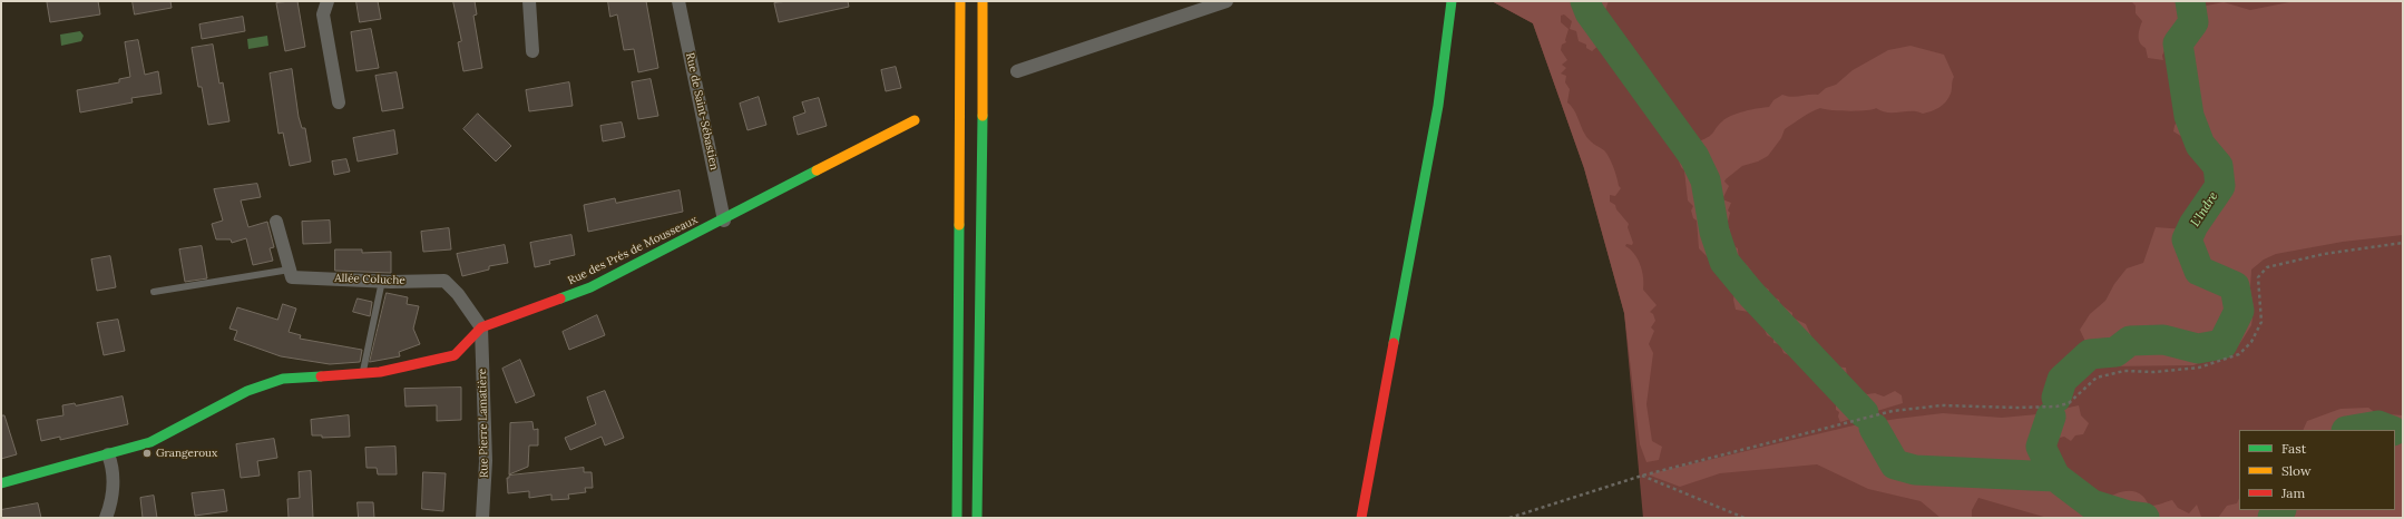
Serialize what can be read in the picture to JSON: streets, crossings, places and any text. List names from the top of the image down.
{
  "streets": {
    "main road": ["Rue des Prés de Mousseaux"],
    "street": ["Rue de Saint-Sébastien", "Allée Coluche", "Rue Pierre Lamatière"]
  },
  "crossings": [
    ["Rue de Saint-Sébastien", "Rue des Prés de Mousseaux"],
    ["Rue des Prés de Mousseaux", "Allée Coluche"],
    ["Rue des Prés de Mousseaux", "Rue Pierre Lamatière"],
    ["Allée Coluche", "Rue Pierre Lamatière"]
  ],
  "water": ["L'Indre"],
  "places": ["Grangeroux"],
  "legend": ["Fast", "Slow", "Jam"]
}
